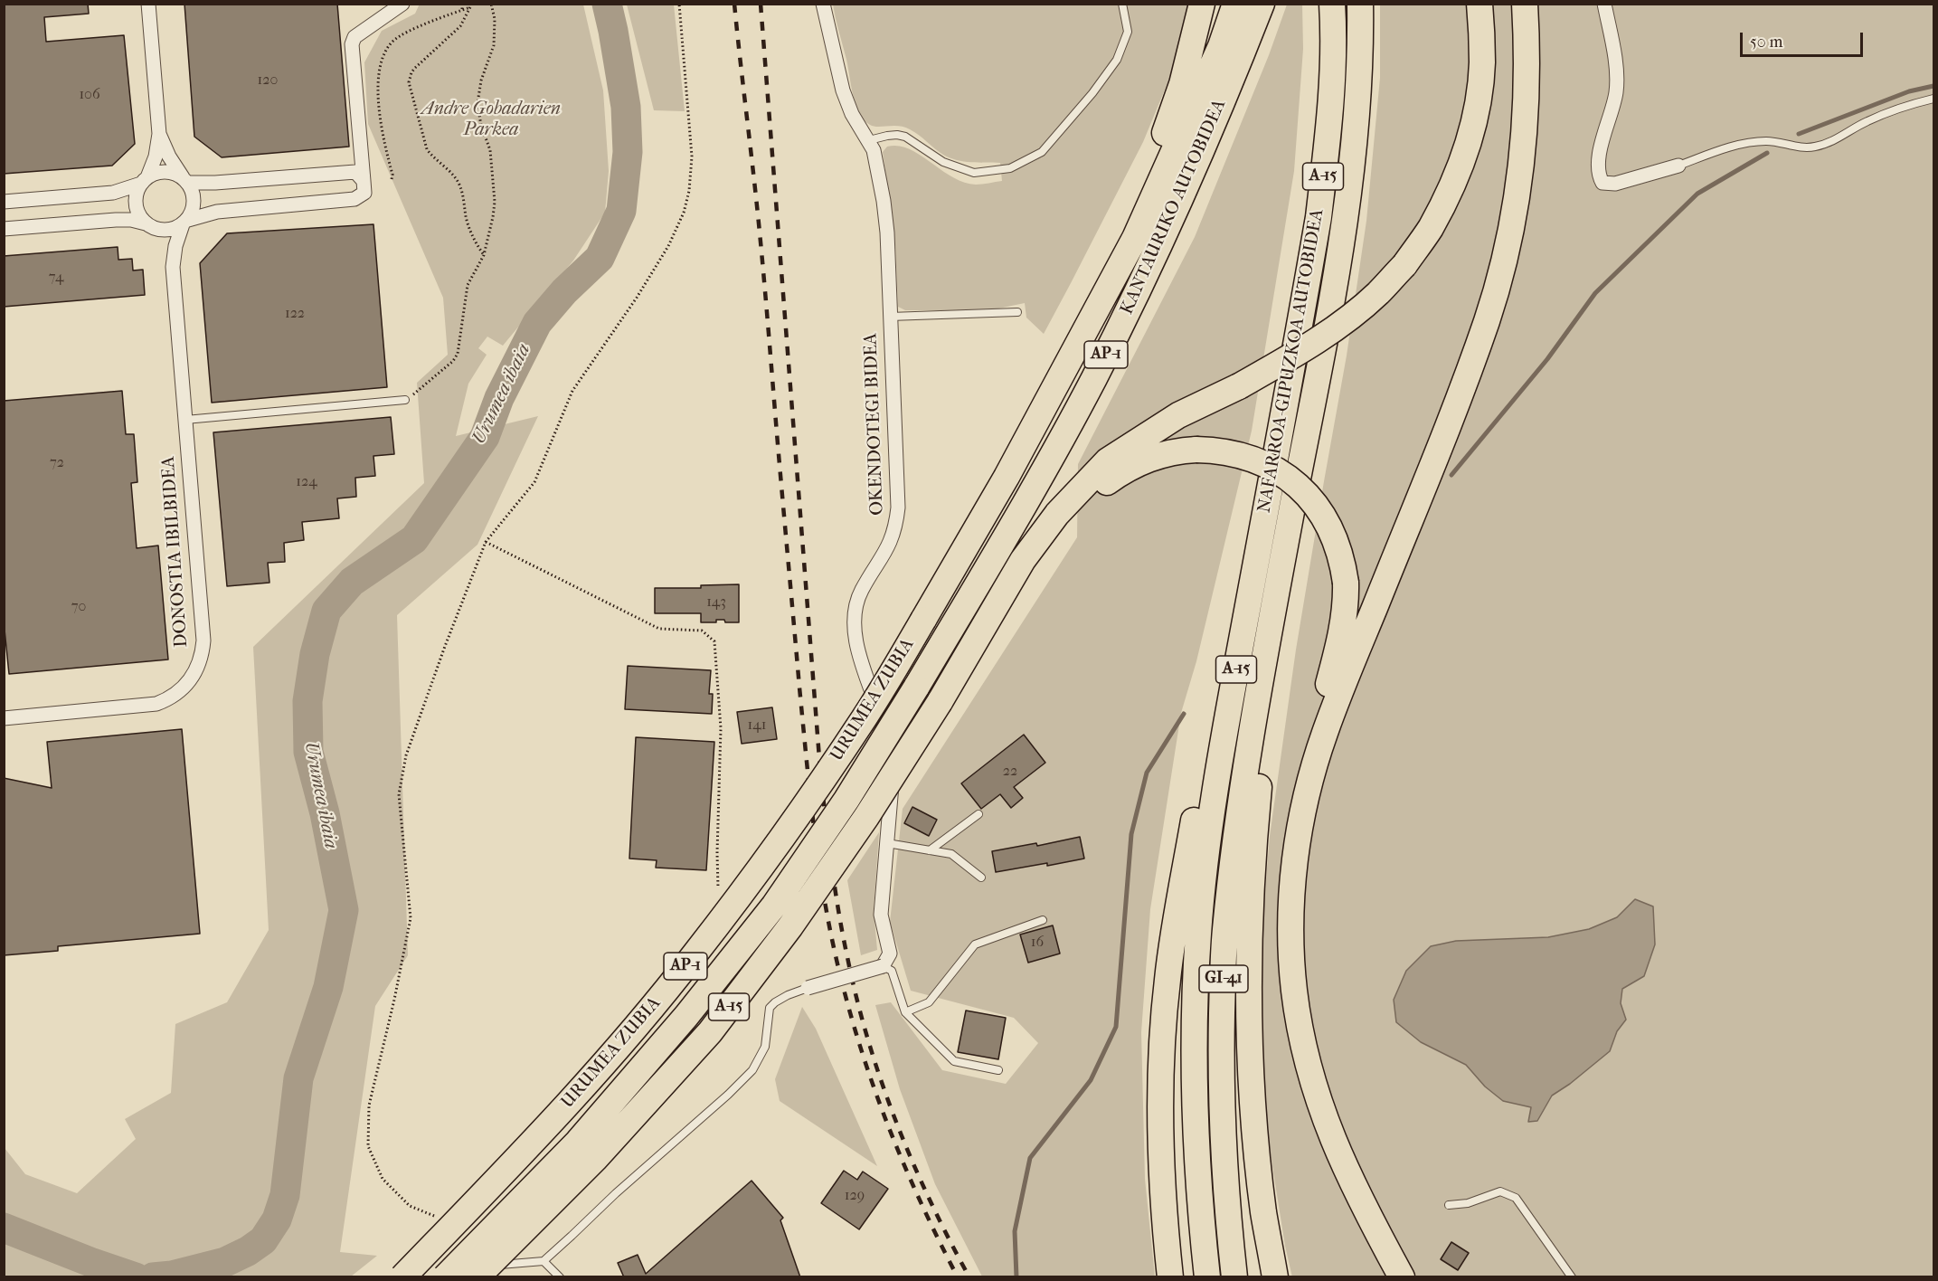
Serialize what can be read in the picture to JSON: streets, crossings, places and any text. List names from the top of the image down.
{
  "streets": {
    "highway": [
      "A-15",
      "KANTAURIKO AUTOBIDEA",
      "AP-1",
      "NAFARROA-GIPUZKOA AUTOBIDEA",
      "URUMEA ZUBIA",
      "GI-41"
    ],
    "street": ["OKENDOTEGI BIDEA", "DONOSTIA IBILBIDEA"]
  },
  "crossings": [
    ["KANTAURIKO AUTOBIDEA", "URUMEA ZUBIA"],
    ["NAFARROA-GIPUZKOA AUTOBIDEA", "GI-41"]
  ],
  "water": ["Urumea ibaia"],
  "parks": ["Andre Gobadarien Parkea"],
  "house_numbers": [
    "120",
    "106",
    "74",
    "122",
    "72",
    "124",
    "143",
    "70",
    "141",
    "22",
    "16",
    "129"
  ],
  "scale_bar": "50 m"
}
